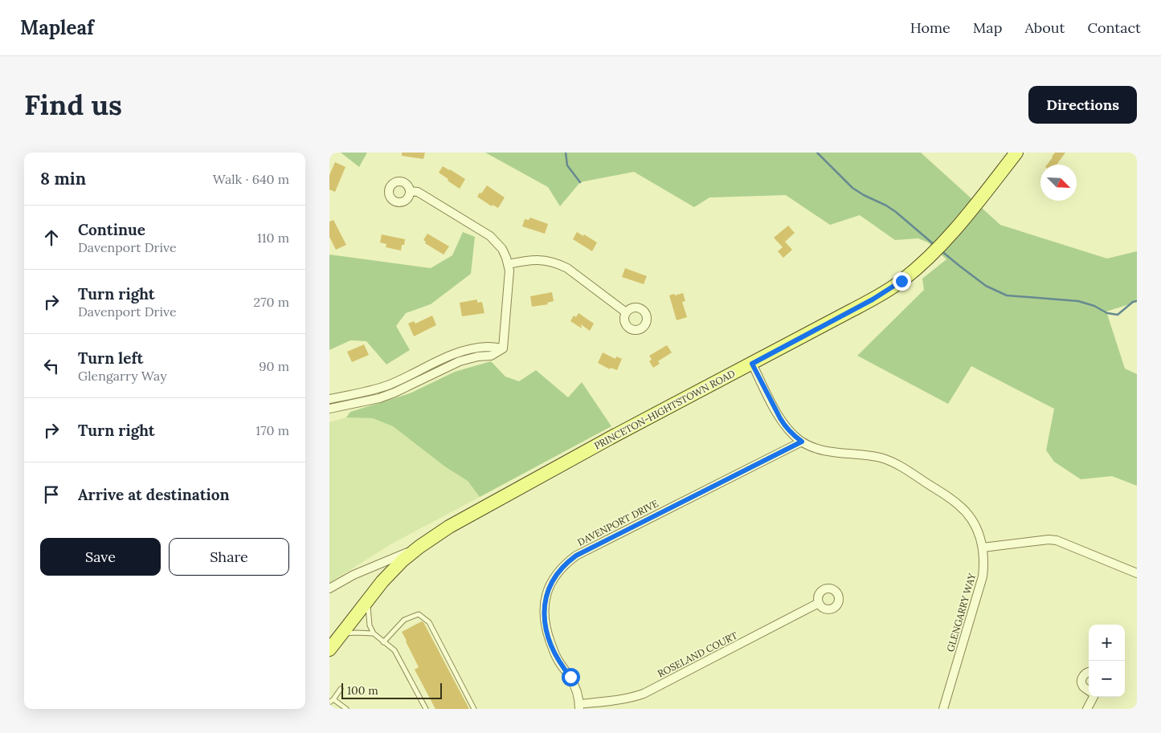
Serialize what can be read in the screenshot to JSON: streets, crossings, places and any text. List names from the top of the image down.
{
  "streets": {
    "main road": ["PRINCETON-HIGHTSTOWN ROAD"],
    "street": ["DAVENPORT DRIVE", "GLENGARRY WAY", "ROSELAND COURT"]
  },
  "crossings": [
    ["PRINCETON-HIGHTSTOWN ROAD", "GLENGARRY WAY"],
    ["DAVENPORT DRIVE", "GLENGARRY WAY"],
    ["DAVENPORT DRIVE", "ROSELAND COURT"]
  ],
  "scale_bar": "100 m",
  "north": "bottom right",
  "page": {
    "header": "Mapleaf",
    "nav": [
      "Home",
      "Map",
      "About",
      "Contact"
    ],
    "buttons": [
      "Directions",
      ["Save", "Share"]
    ],
    "title": "Find us",
    "heading": ["8 min", "Walk · 640 m"],
    "list": [
      ["Continue", "Davenport Drive", "110 m"],
      ["Turn right", "Davenport Drive", "270 m"],
      ["Turn left", "Glengarry Way", "90 m"],
      ["Turn right", "170 m"],
      "Arrive at destination"
    ],
    "map_buttons": ["+", "−"],
    "scale": "100 m"
  }
}
